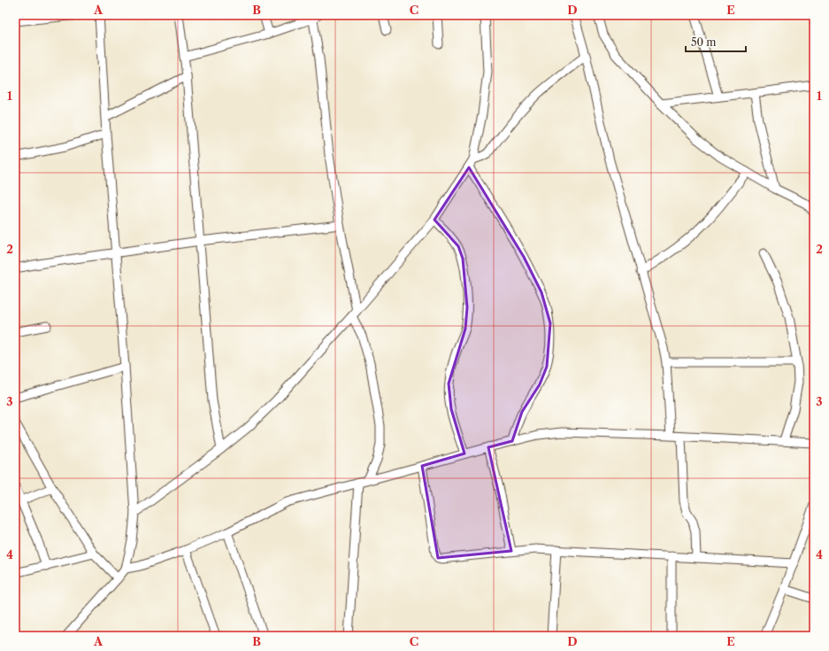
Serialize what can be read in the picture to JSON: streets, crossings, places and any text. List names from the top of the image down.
{
  "scale_bar": "50 m",
  "grid": {
    "columns": [
      "A",
      "B",
      "C",
      "D",
      "E"
    ],
    "rows": [
      "1",
      "2",
      "3",
      "4"
    ]
  }
}
